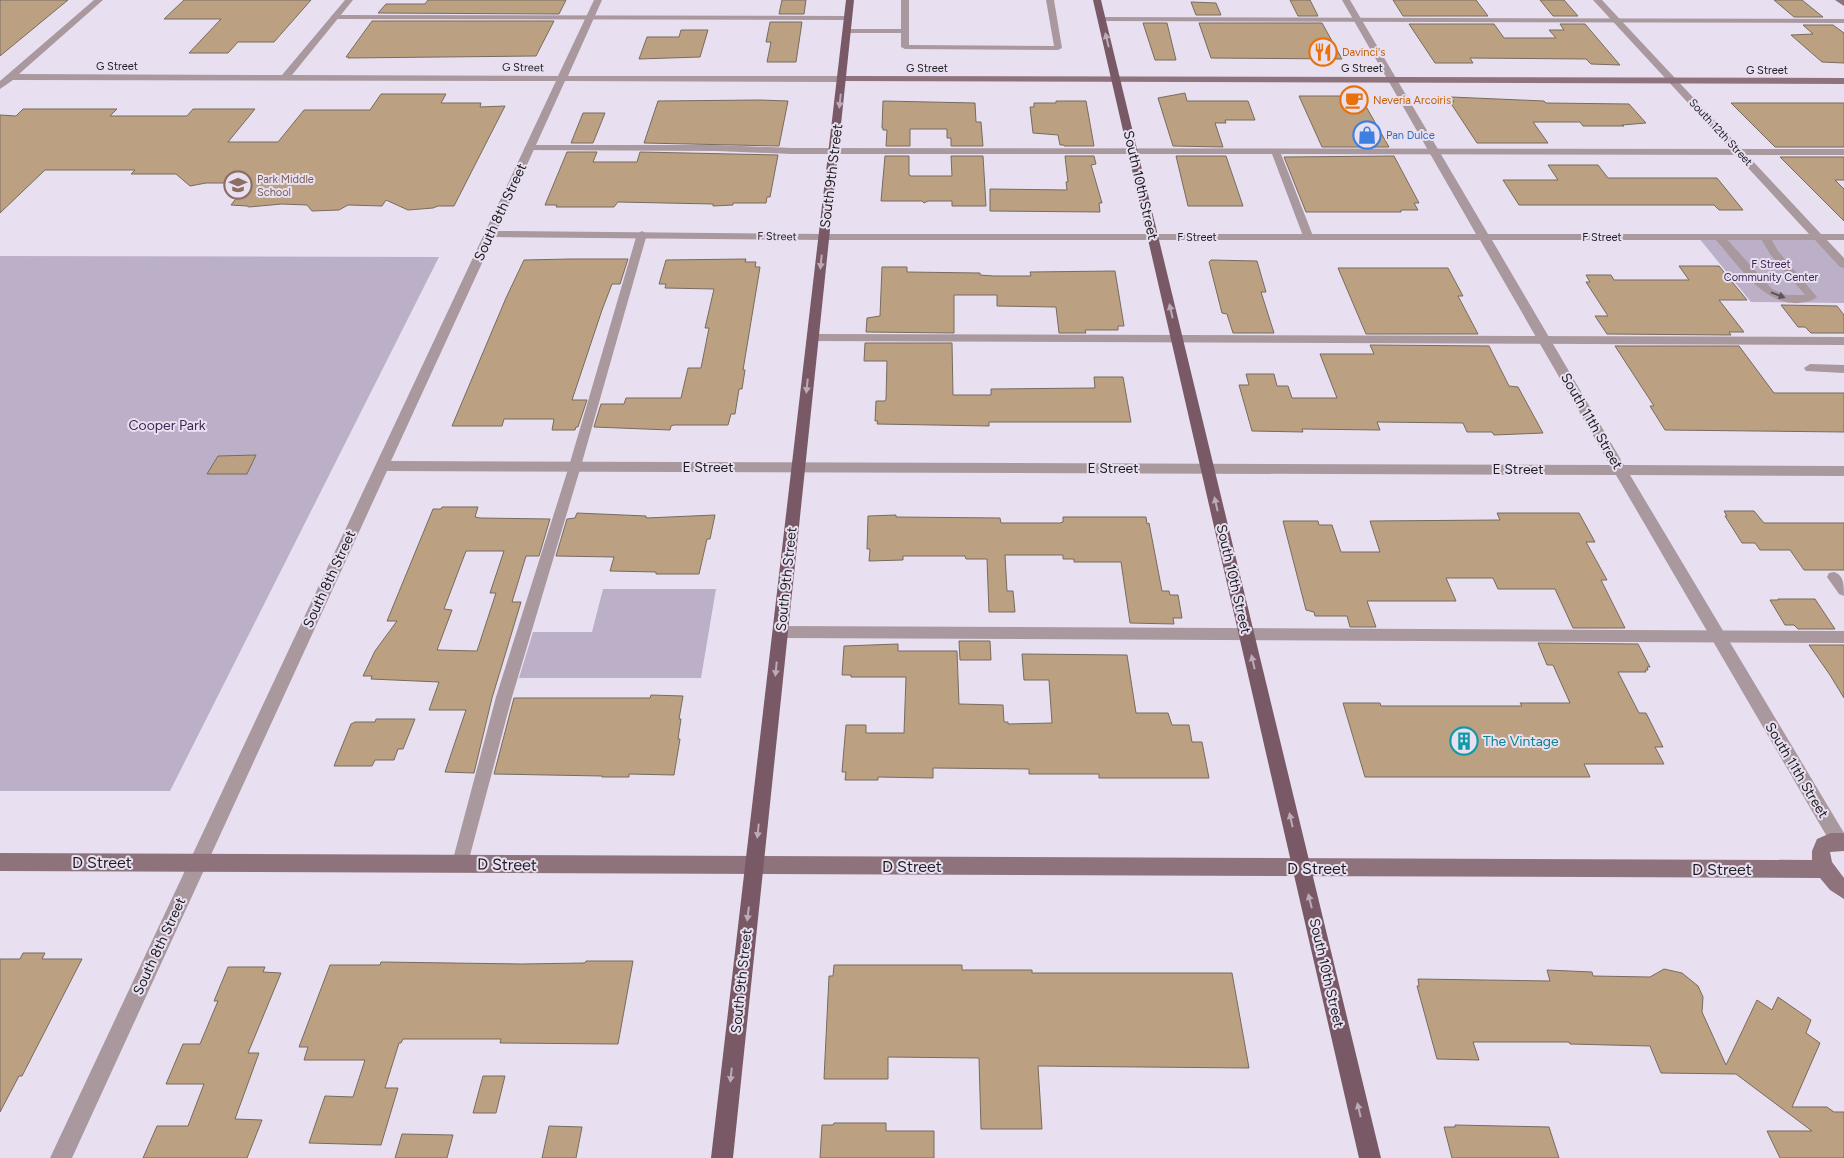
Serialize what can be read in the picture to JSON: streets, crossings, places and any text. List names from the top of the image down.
{
  "streets": {
    "main road": ["South 9th Street", "South 10th Street"],
    "street": [
      "G Street",
      "South 12th Street",
      "South 8th Street",
      "F Street",
      "South 11th Street",
      "E Street",
      "D Street"
    ]
  },
  "crossings": [
    ["G Street", "South 12th Street"],
    ["G Street", "South 9th Street"],
    ["G Street", "South 10th Street"],
    ["G Street", "South 8th Street"],
    ["G Street", "South 11th Street"],
    ["South 12th Street", "F Street"],
    ["South 9th Street", "F Street"],
    ["South 9th Street", "E Street"],
    ["South 9th Street", "D Street"],
    ["South 10th Street", "F Street"],
    ["South 10th Street", "E Street"],
    ["South 10th Street", "D Street"],
    ["South 8th Street", "F Street"],
    ["South 8th Street", "E Street"],
    ["South 8th Street", "D Street"],
    ["F Street", "South 11th Street"],
    ["South 11th Street", "E Street"]
  ],
  "one_way": ["South 9th Street", "South 10th Street"],
  "parks": ["F Street Community Center", "Cooper Park"],
  "places": {
    "restaurant": ["Davinci's"],
    "cafe": ["Neveria Arcoiris"],
    "shop": ["Pan Dulce"],
    "school or university": ["Park Middle School"],
    "building": ["The Vintage"]
  }
}
